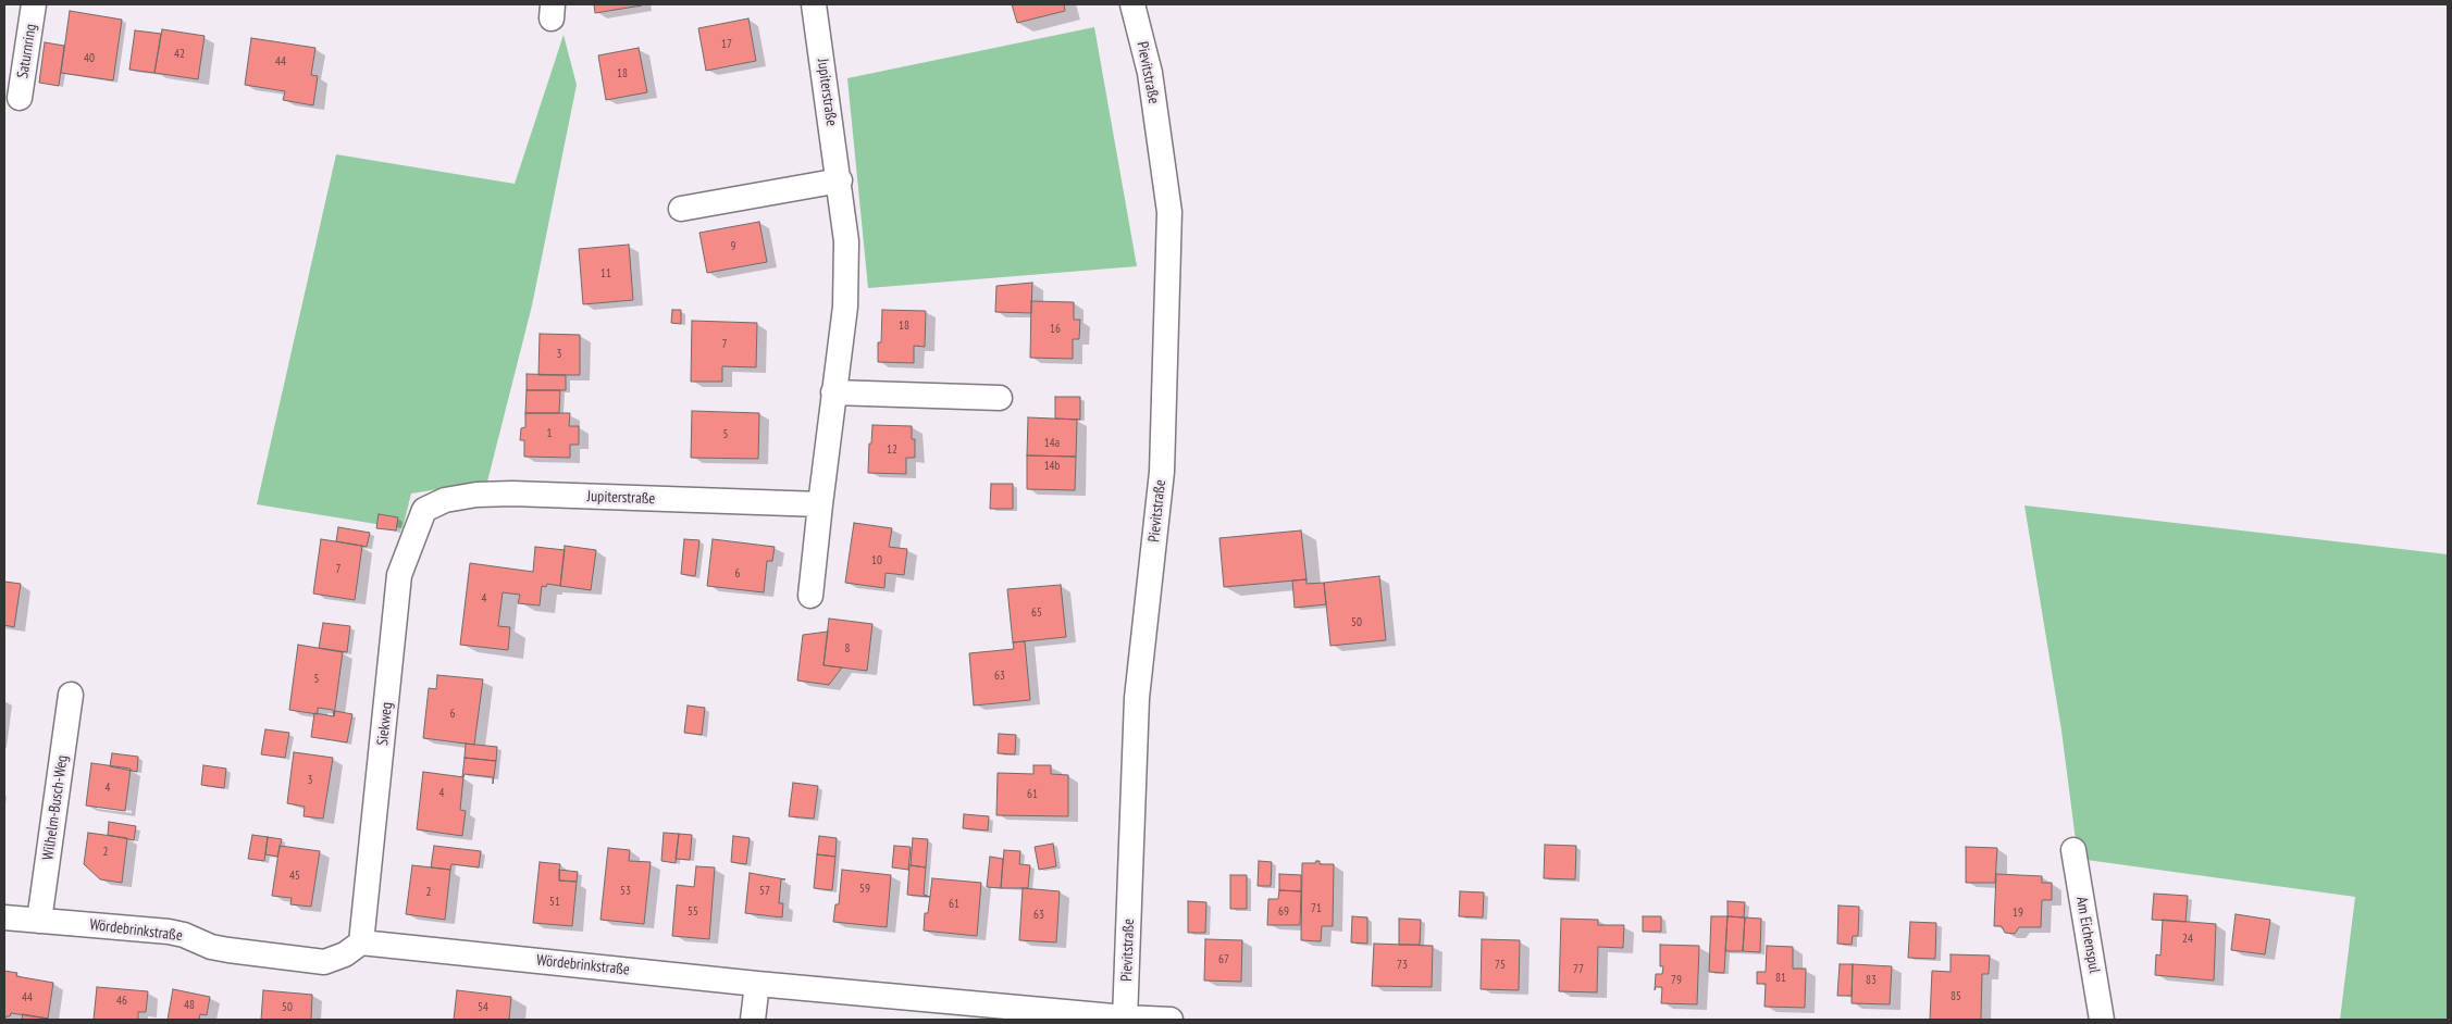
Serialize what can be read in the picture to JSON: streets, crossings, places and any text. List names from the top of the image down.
{
  "streets": {
    "street": [
      "Saturnring",
      "Pievitstraße",
      "Jupiterstraße",
      "Siekweg",
      "Wilhelm-Busch-Weg",
      "Wördebrinkstraße",
      "Am Eichenspul"
    ]
  },
  "crossings": [
    ["Pievitstraße", "Wördebrinkstraße"],
    ["Jupiterstraße", "Siekweg"],
    ["Siekweg", "Wördebrinkstraße"],
    ["Wilhelm-Busch-Weg", "Wördebrinkstraße"]
  ],
  "house_numbers": [
    "17",
    "42",
    "40",
    "44",
    "18",
    "9",
    "11",
    "18",
    "16",
    "7",
    "3",
    "1",
    "5",
    "14a",
    "12",
    "14b",
    "10",
    "7",
    "6",
    "4",
    "65",
    "50",
    "8",
    "63",
    "5",
    "6",
    "3",
    "4",
    "4",
    "61",
    "2",
    "45",
    "59",
    "53",
    "57",
    "2",
    "51",
    "61",
    "71",
    "55",
    "69",
    "19",
    "63",
    "24",
    "67",
    "73",
    "75",
    "77",
    "81",
    "79",
    "83",
    "85",
    "44",
    "46",
    "48",
    "50",
    "54"
  ]
}
